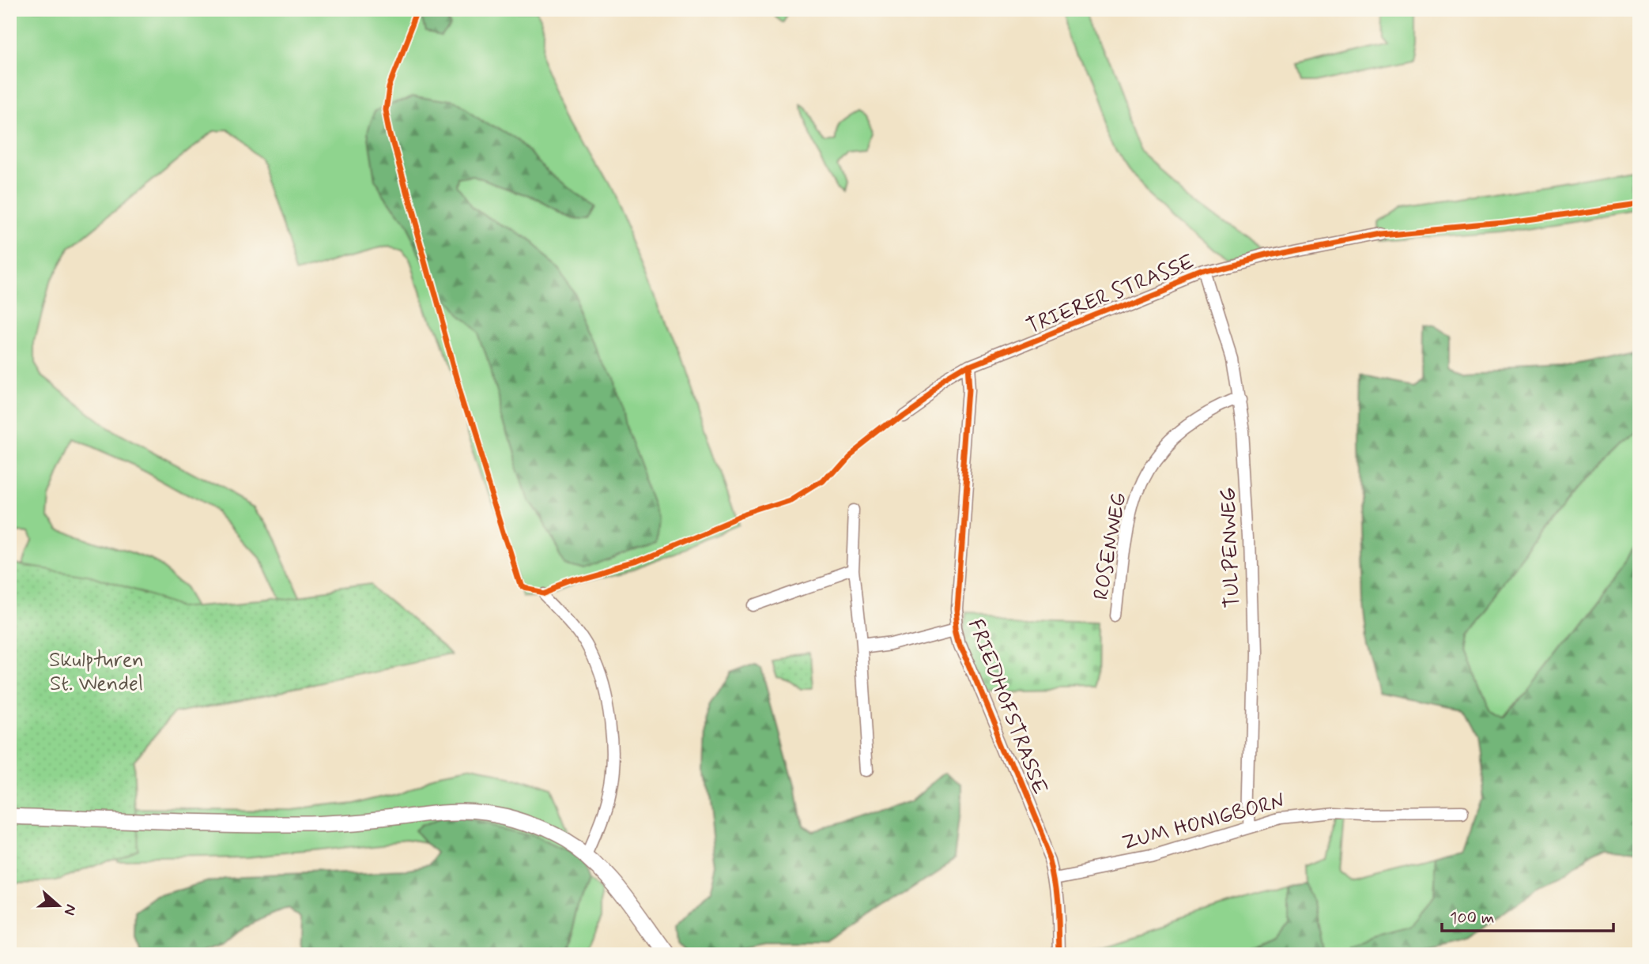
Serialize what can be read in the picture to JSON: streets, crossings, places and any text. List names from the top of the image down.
{
  "streets": {
    "street": [
      "TRIERER STRASSE",
      "ROSENWEG",
      "TULPENWEG",
      "FRIEDHOFSTRASSE",
      "ZUM HONIGBORN"
    ]
  },
  "crossings": [
    ["TRIERER STRASSE", "TULPENWEG"],
    ["TRIERER STRASSE", "FRIEDHOFSTRASSE"],
    ["ROSENWEG", "TULPENWEG"],
    ["TULPENWEG", "ZUM HONIGBORN"],
    ["FRIEDHOFSTRASSE", "ZUM HONIGBORN"]
  ],
  "parks": ["Skulpturen St. Wendel"],
  "scale_bar": "100 m",
  "north": "right"
}
